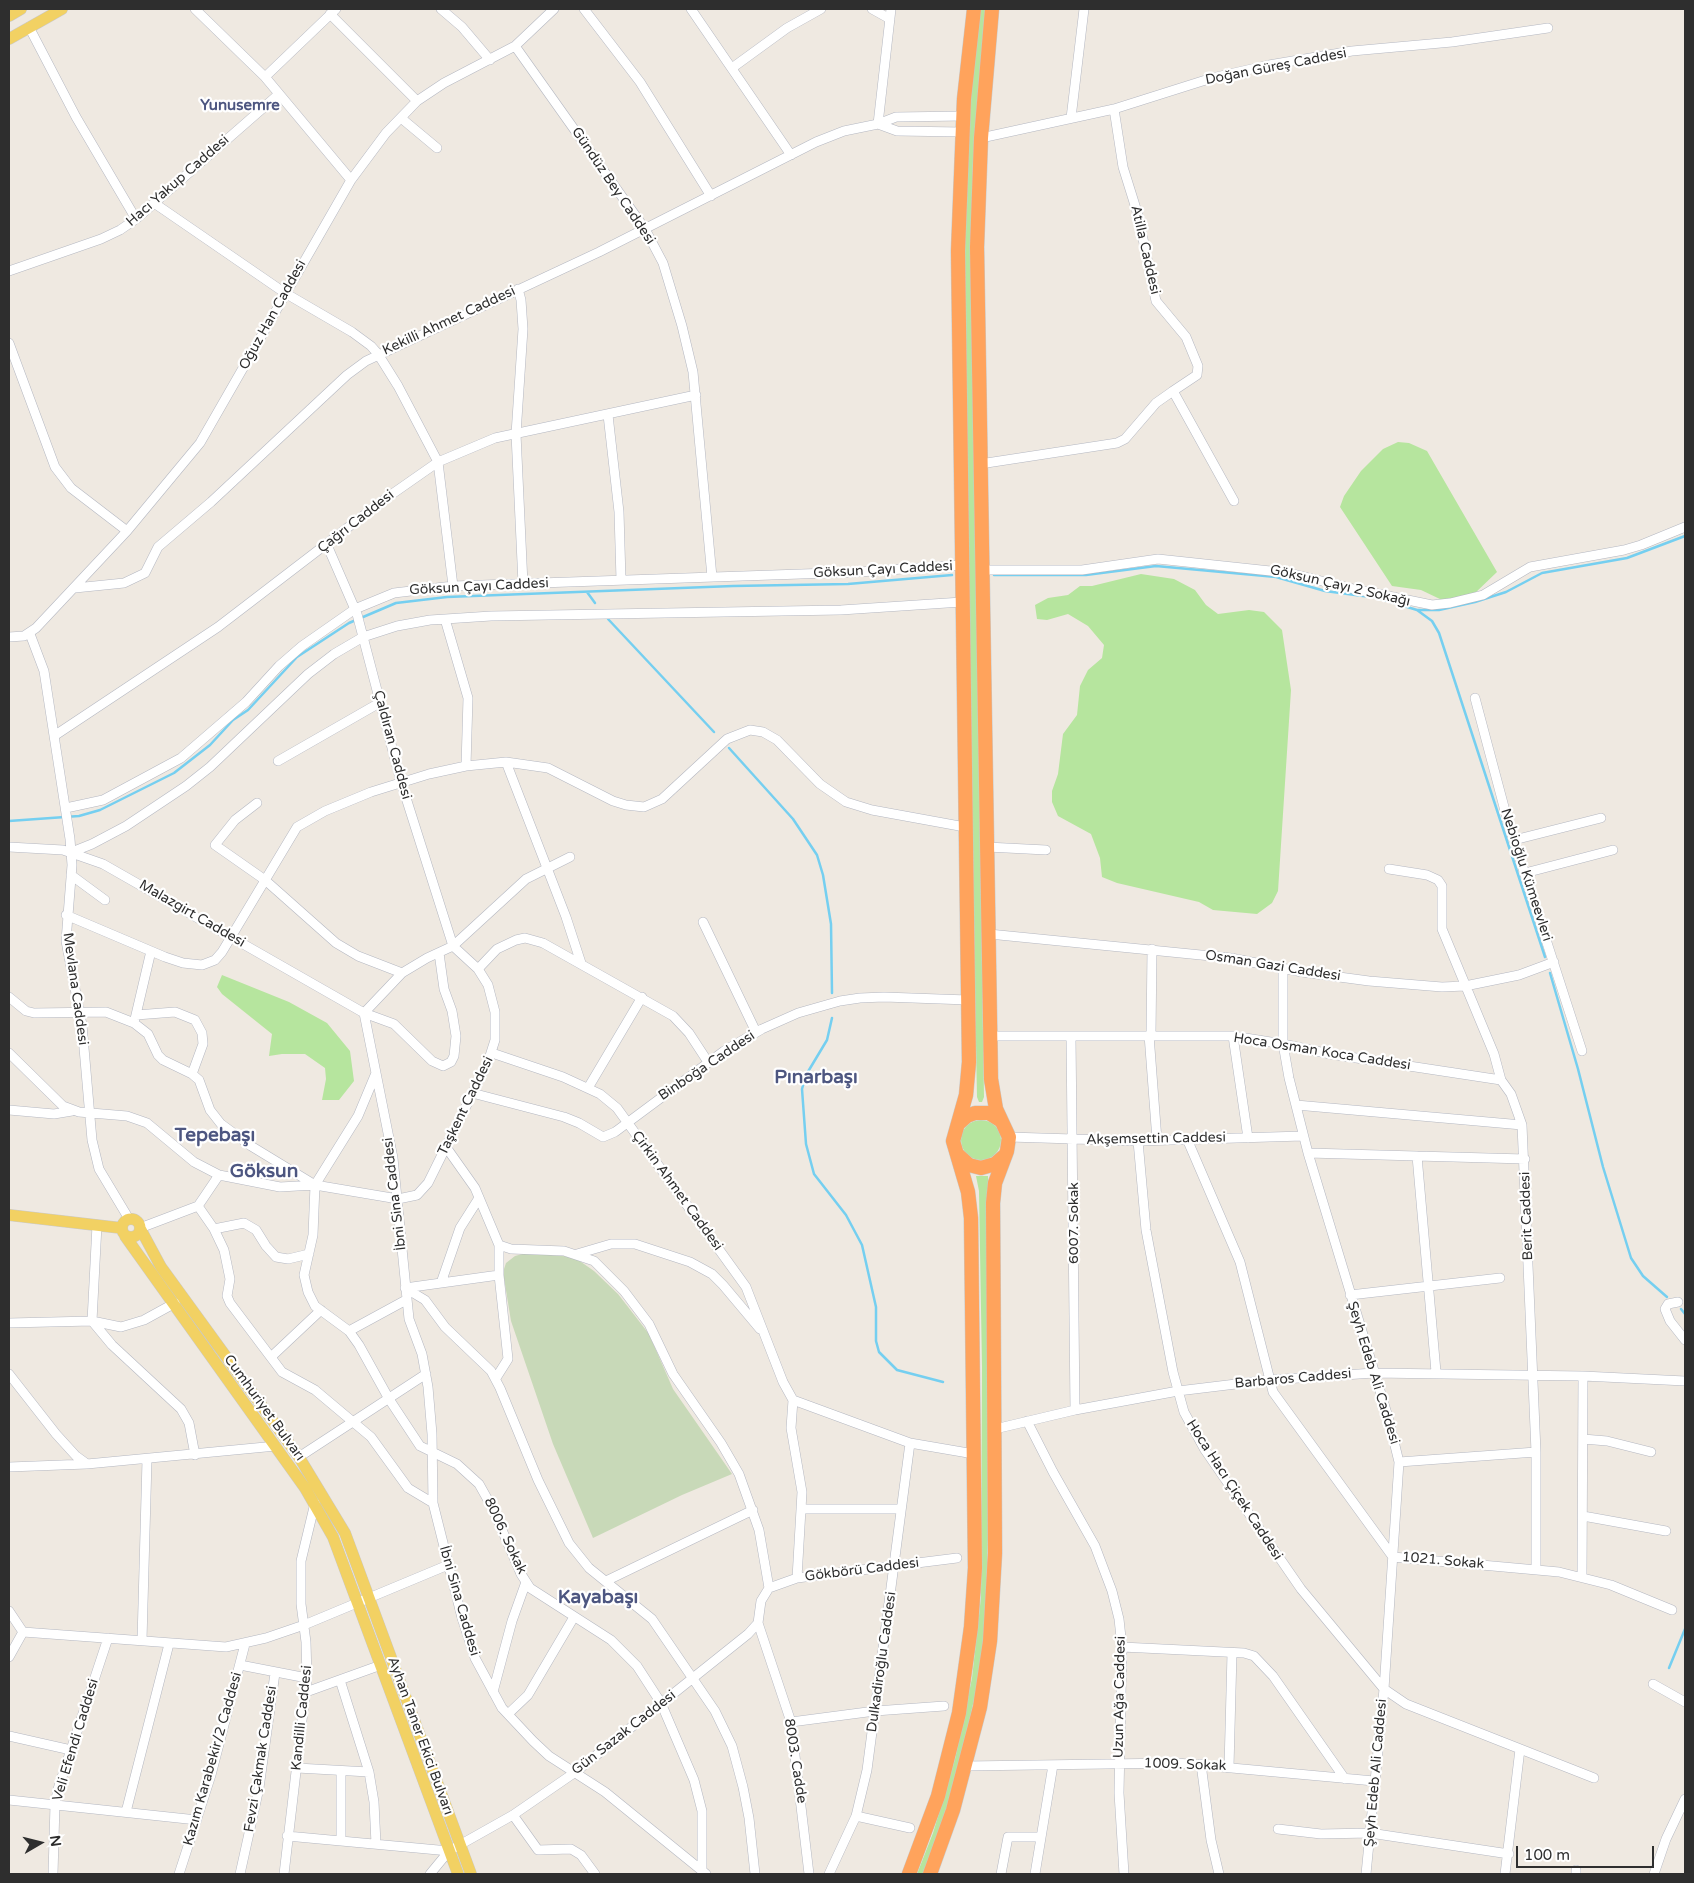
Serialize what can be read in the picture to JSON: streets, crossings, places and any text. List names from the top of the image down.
{
  "streets": {
    "main road": ["Cumhuriyet Bulvarı", "Ayhan Taner Ekici Bulvarı"],
    "street": [
      "Doğan Güreş Caddesi",
      "Hacı Yakup Caddesi",
      "Gündüz Bey Caddesi",
      "Atilla Caddesi",
      "Oğuz Han Caddesi",
      "Kekilli Ahmet Caddesi",
      "Çağrı Caddesi",
      "Göksun Çayı Caddesi",
      "Göksun Çayı 2 Sokağı",
      "Çaldıran Caddesi",
      "Nebioğlu Kümeevleri",
      "Malazgirt Caddesi",
      "Osman Gazi Caddesi",
      "Mevlana Caddesi",
      "Hoca Osman Koca Caddesi",
      "Binboğa Caddesi",
      "Taşkent Caddesi",
      "Akşemsettin Caddesi",
      "Çirkin Ahmet Caddesi",
      "İbni Sina Caddesi",
      "Berit Caddesi",
      "6007. Sokak",
      "Şeyh Edeb Ali Caddesi",
      "Barbaros Caddesi",
      "Hoca Hacı Çiçek Caddesi",
      "8006. Sokak",
      "1021. Sokak",
      "Gökbörü Caddesi",
      "Dulkadiroğlu Caddesi",
      "Uzun Ağa Caddesi",
      "Kandilli Caddesi",
      "Gün Sazak Caddesi",
      "Veli Efendi Caddesi",
      "Kazım Karabekir/2 Caddesi",
      "Fevzi Çakmak Caddesi",
      "8003. Cadde",
      "1009. Sokak"
    ]
  },
  "crossings": [
    ["Doğan Güreş Caddesi", "Atilla Caddesi"],
    ["Gündüz Bey Caddesi", "Oğuz Han Caddesi"],
    ["Gündüz Bey Caddesi", "Kekilli Ahmet Caddesi"],
    ["Gündüz Bey Caddesi", "Çağrı Caddesi"],
    ["Gündüz Bey Caddesi", "Göksun Çayı Caddesi"],
    ["Oğuz Han Caddesi", "Kekilli Ahmet Caddesi"],
    ["Oğuz Han Caddesi", "Mevlana Caddesi"],
    ["Çağrı Caddesi", "Çaldıran Caddesi"],
    ["Çağrı Caddesi", "Mevlana Caddesi"],
    ["Göksun Çayı Caddesi", "Çaldıran Caddesi"],
    ["Göksun Çayı Caddesi", "Mevlana Caddesi"],
    ["Çaldıran Caddesi", "Taşkent Caddesi"],
    ["Nebioğlu Kümeevleri", "Osman Gazi Caddesi"],
    ["Malazgirt Caddesi", "Mevlana Caddesi"],
    ["Malazgirt Caddesi", "İbni Sina Caddesi"],
    ["Osman Gazi Caddesi", "Berit Caddesi"],
    ["Osman Gazi Caddesi", "Şeyh Edeb Ali Caddesi"],
    ["Mevlana Caddesi", "Cumhuriyet Bulvarı"],
    ["Hoca Osman Koca Caddesi", "Berit Caddesi"],
    ["Hoca Osman Koca Caddesi", "6007. Sokak"],
    ["Hoca Osman Koca Caddesi", "Şeyh Edeb Ali Caddesi"],
    ["Binboğa Caddesi", "Taşkent Caddesi"],
    ["Binboğa Caddesi", "Çirkin Ahmet Caddesi"],
    ["Taşkent Caddesi", "Çirkin Ahmet Caddesi"],
    ["Taşkent Caddesi", "İbni Sina Caddesi"],
    ["Akşemsettin Caddesi", "6007. Sokak"],
    ["Akşemsettin Caddesi", "Şeyh Edeb Ali Caddesi"],
    ["Akşemsettin Caddesi", "Hoca Hacı Çiçek Caddesi"],
    ["Akşemsettin Caddesi", "1021. Sokak"],
    ["İbni Sina Caddesi", "8006. Sokak"],
    ["İbni Sina Caddesi", "Gün Sazak Caddesi"],
    ["Berit Caddesi", "Barbaros Caddesi"],
    ["Berit Caddesi", "1021. Sokak"],
    ["6007. Sokak", "Barbaros Caddesi"],
    ["Şeyh Edeb Ali Caddesi", "Barbaros Caddesi"],
    ["Şeyh Edeb Ali Caddesi", "Hoca Hacı Çiçek Caddesi"],
    ["Şeyh Edeb Ali Caddesi", "1021. Sokak"],
    ["Şeyh Edeb Ali Caddesi", "1009. Sokak"],
    ["Barbaros Caddesi", "Hoca Hacı Çiçek Caddesi"],
    ["Barbaros Caddesi", "1021. Sokak"],
    ["Barbaros Caddesi", "Uzun Ağa Caddesi"],
    ["Cumhuriyet Bulvarı", "Kandilli Caddesi"],
    ["Cumhuriyet Bulvarı", "Ayhan Taner Ekici Bulvarı"],
    ["8006. Sokak", "Gün Sazak Caddesi"],
    ["Gökbörü Caddesi", "Dulkadiroğlu Caddesi"],
    ["Uzun Ağa Caddesi", "1009. Sokak"],
    ["Gün Sazak Caddesi", "Ayhan Taner Ekici Bulvarı"],
    ["Gün Sazak Caddesi", "8003. Cadde"]
  ],
  "districts": [
    "Yunusemre",
    "Pınarbaşı",
    "Tepebaşı",
    "Göksun",
    "Kayabaşı"
  ],
  "scale_bar": "100 m",
  "north": "right"
}
